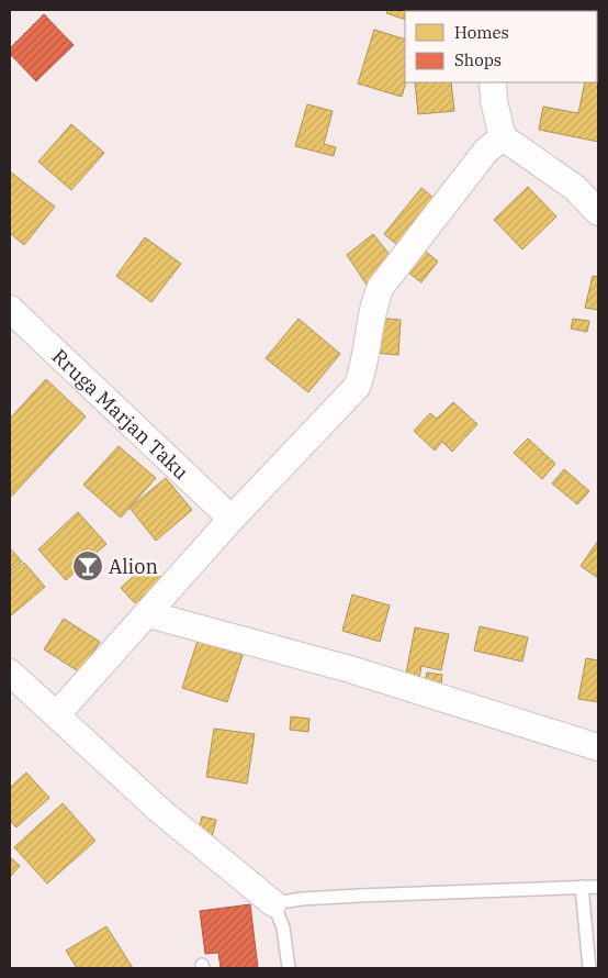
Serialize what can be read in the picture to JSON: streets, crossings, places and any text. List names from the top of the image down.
{
  "streets": {
    "street": ["Rruga Marjan Taku"]
  },
  "places": {
    "bar": ["Alion"]
  },
  "legend": ["Homes", "Shops"]
}
